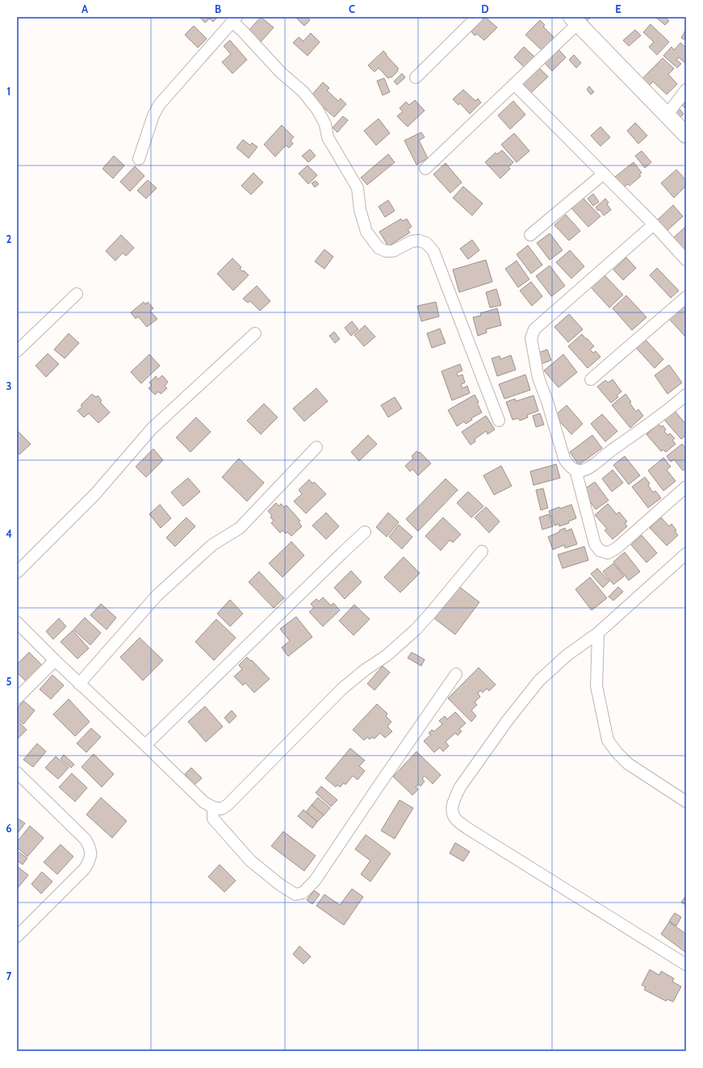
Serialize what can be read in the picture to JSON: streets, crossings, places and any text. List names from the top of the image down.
{
  "grid": {
    "columns": [
      "A",
      "B",
      "C",
      "D",
      "E"
    ],
    "rows": [
      "1",
      "2",
      "3",
      "4",
      "5",
      "6",
      "7"
    ]
  }
}
